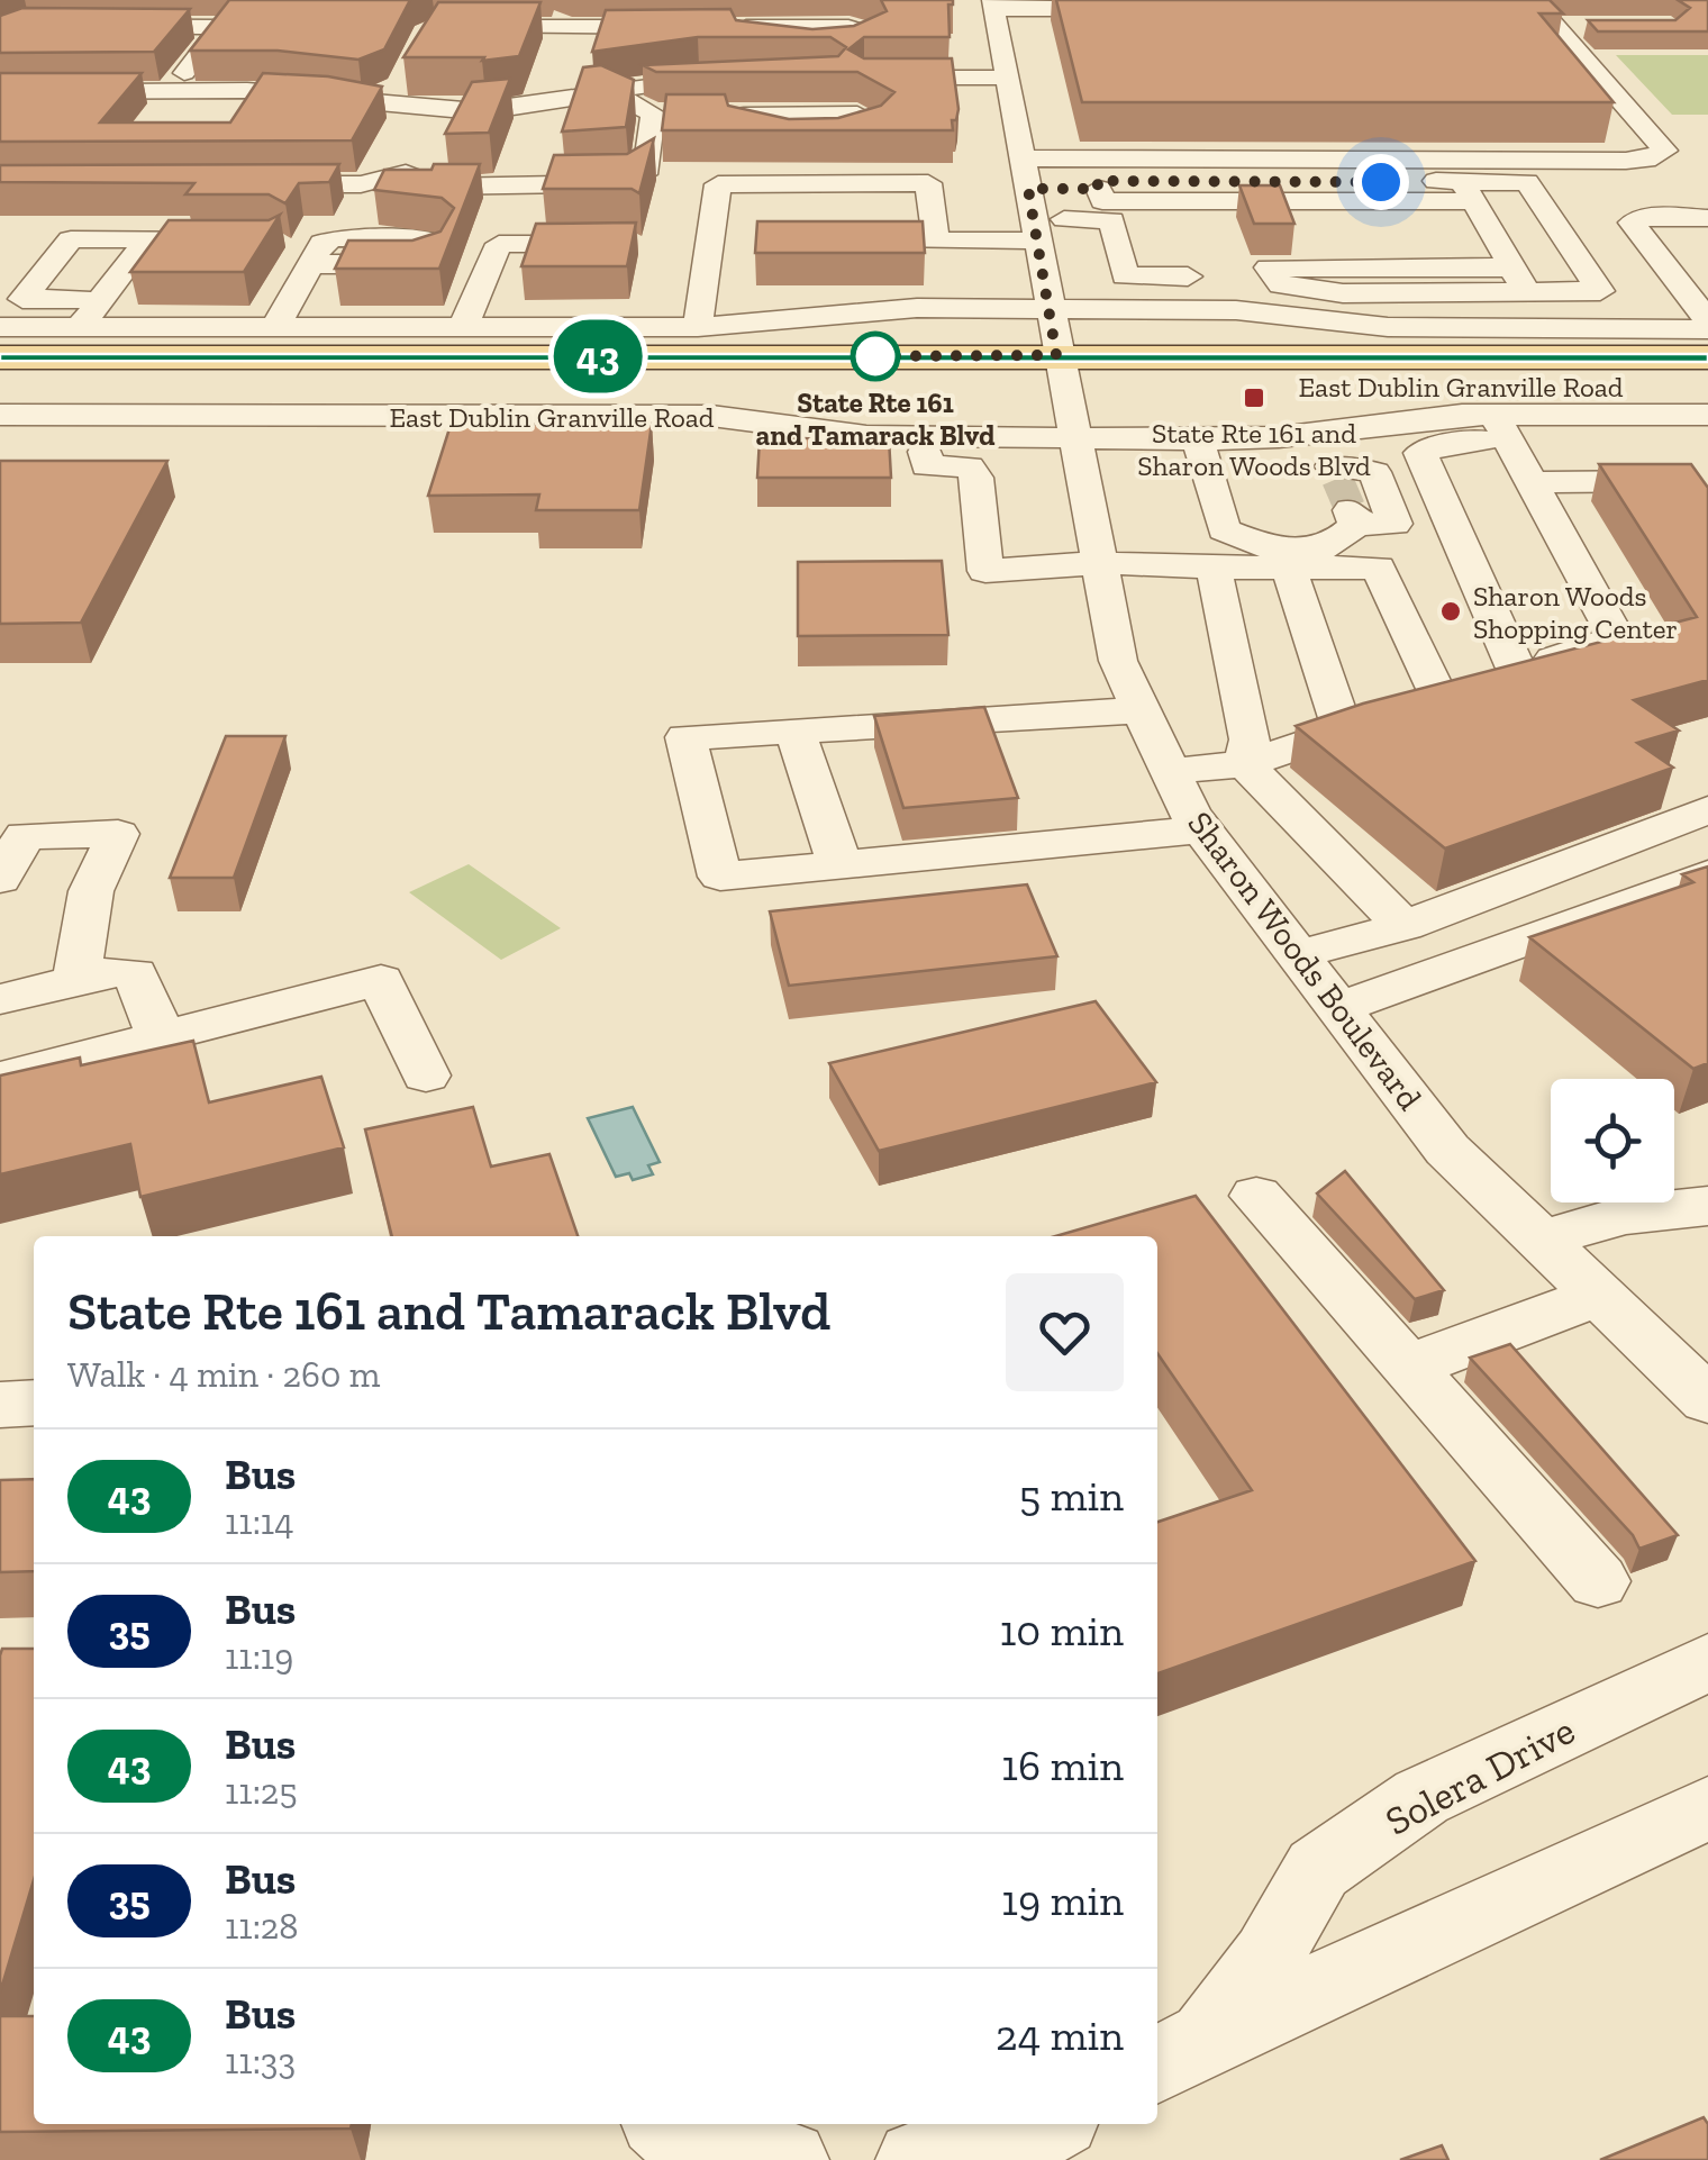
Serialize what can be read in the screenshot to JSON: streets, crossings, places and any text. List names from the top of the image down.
{
  "streets": {
    "main road": ["East Dublin Granville Road"],
    "street": ["Sharon Woods Boulevard", "Solera Drive"]
  },
  "crossings": [
    ["East Dublin Granville Road", "Sharon Woods Boulevard"]
  ],
  "places": {
    "other": ["State Rte 161 and Tamarack Blvd", "Sharon Woods Shopping Center"],
    "transit": ["State Rte 161 and Sharon Woods Blvd"]
  },
  "lines": ["bus line 43"],
  "page": {
    "on_map": "43",
    "heading": ["State Rte 161 and Tamarack Blvd", "Walk · 4 min · 260 m"],
    "list": [
      {
        "mark": "43",
        "name": "Bus",
        "note": "11:14",
        "value": "5 min"
      },
      {
        "mark": "35",
        "name": "Bus",
        "note": "11:19",
        "value": "10 min"
      },
      {
        "mark": "43",
        "name": "Bus",
        "note": "11:25",
        "value": "16 min"
      },
      {
        "mark": "35",
        "name": "Bus",
        "note": "11:28",
        "value": "19 min"
      },
      {
        "mark": "43",
        "name": "Bus",
        "note": "11:33",
        "value": "24 min"
      }
    ]
  }
}
